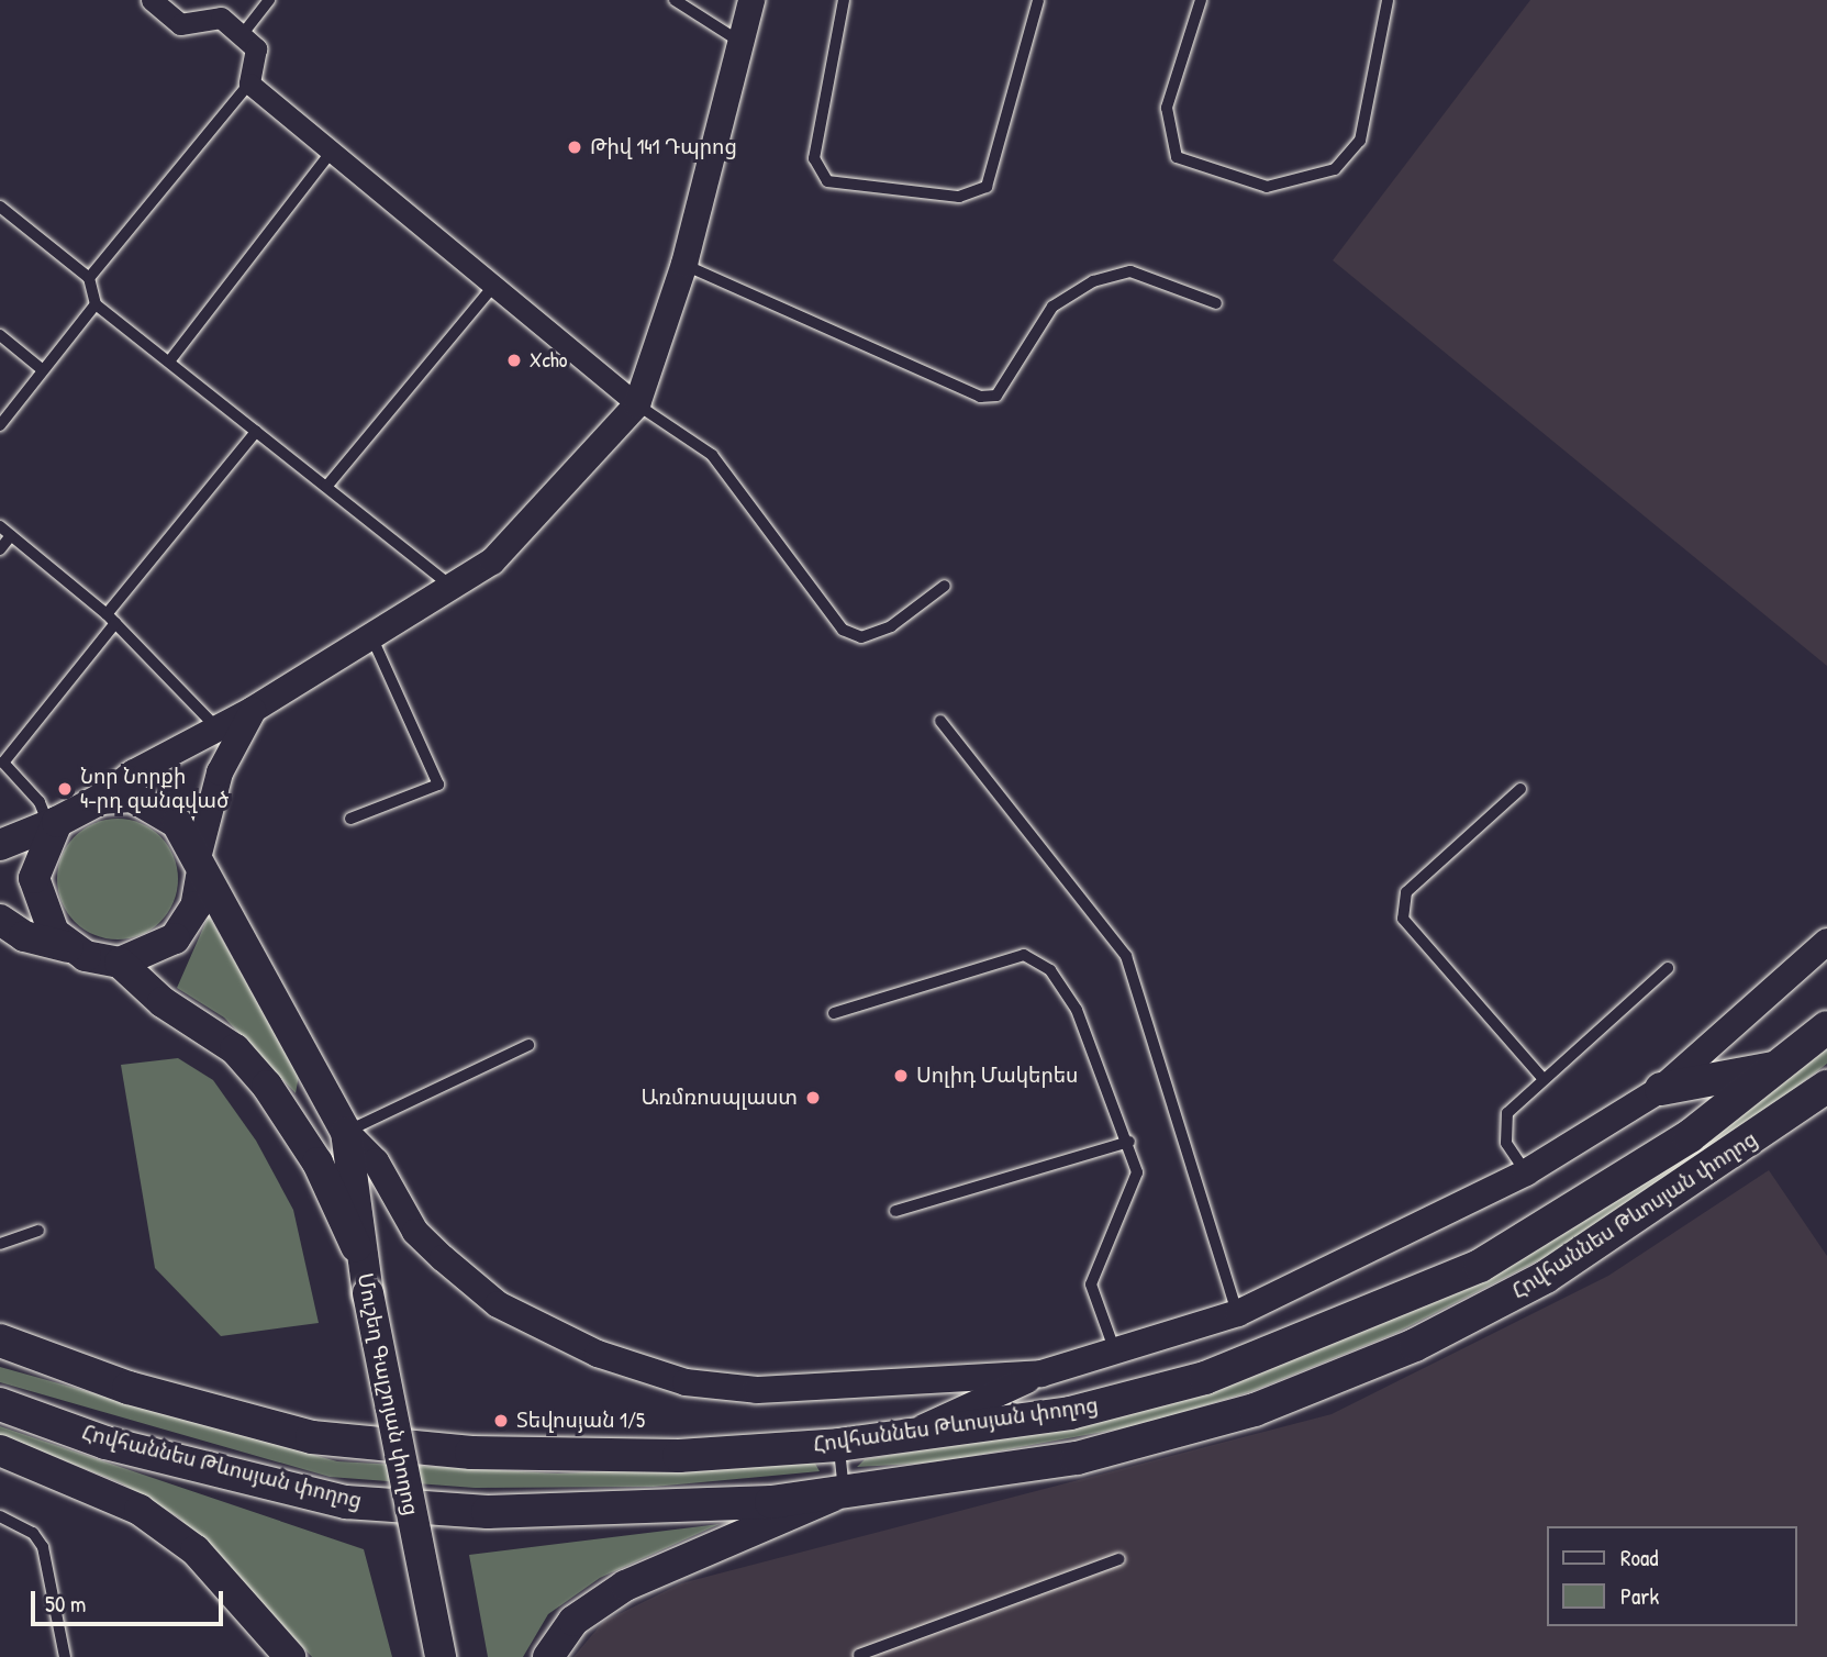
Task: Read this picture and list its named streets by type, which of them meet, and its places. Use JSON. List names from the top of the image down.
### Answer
{
  "streets": {
    "main road": ["Հովհաննես Թևոսյան փողոց", "Մուշեղ Գալշոյան փողոց"]
  },
  "places": [
    "Թիվ 141 Դպրոց",
    "Xcho",
    "Նոր Նորքի 4-րդ զանգված",
    "Սոլիդ Մակերես",
    "Առմռոսպլաստ",
    "Տեվոսյան 1/5"
  ],
  "legend": ["Road", "Park"],
  "scale_bar": "50 m"
}
